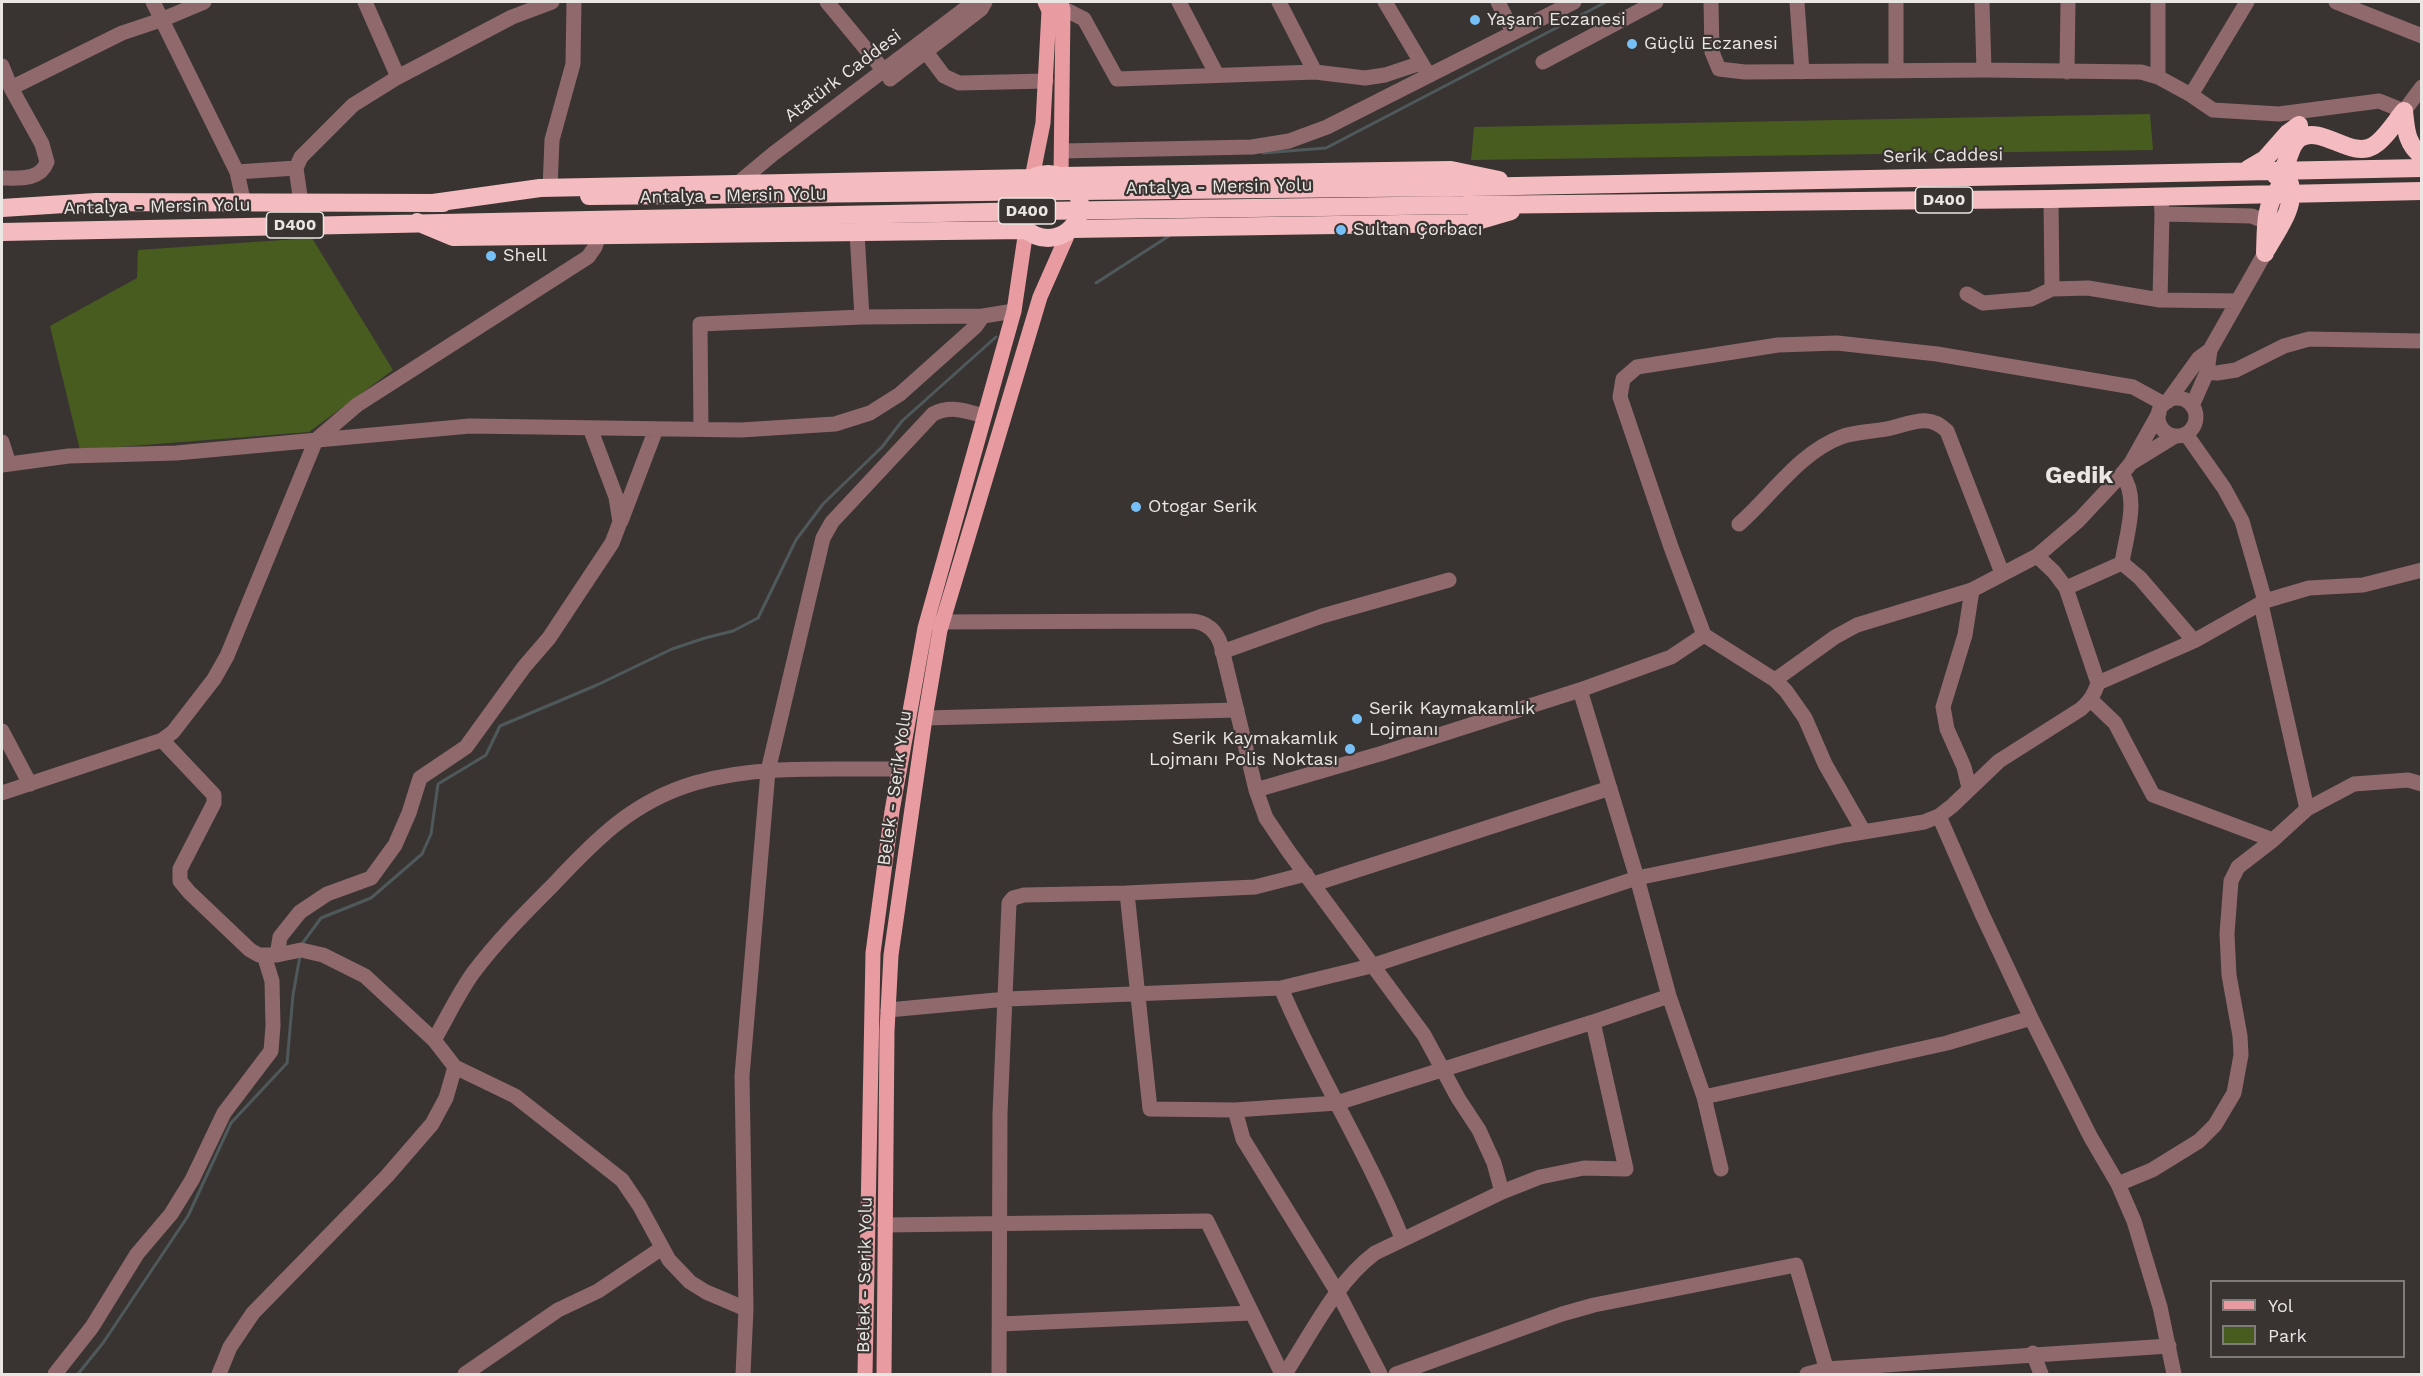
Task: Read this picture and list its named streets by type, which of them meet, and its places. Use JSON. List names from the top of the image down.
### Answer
{
  "streets": {
    "highway": ["Serik Caddesi", "Antalya - Mersin Yolu", "D400"],
    "main road": ["Belek - Serik Yolu"],
    "street": ["Atatürk Caddesi"]
  },
  "crossings": [
    ["Serik Caddesi", "Antalya - Mersin Yolu"]
  ],
  "districts": ["Gedik"],
  "places": [
    "Yaşam Eczanesi",
    "Güçlü Eczanesi",
    "Sultan Çorbacı",
    "Shell",
    "Otogar Serik",
    "Serik Kaymakamlık Lojmanı",
    "Serik Kaymakamlık Lojmanı Polis Noktası"
  ],
  "legend": ["Yol", "Park"]
}
